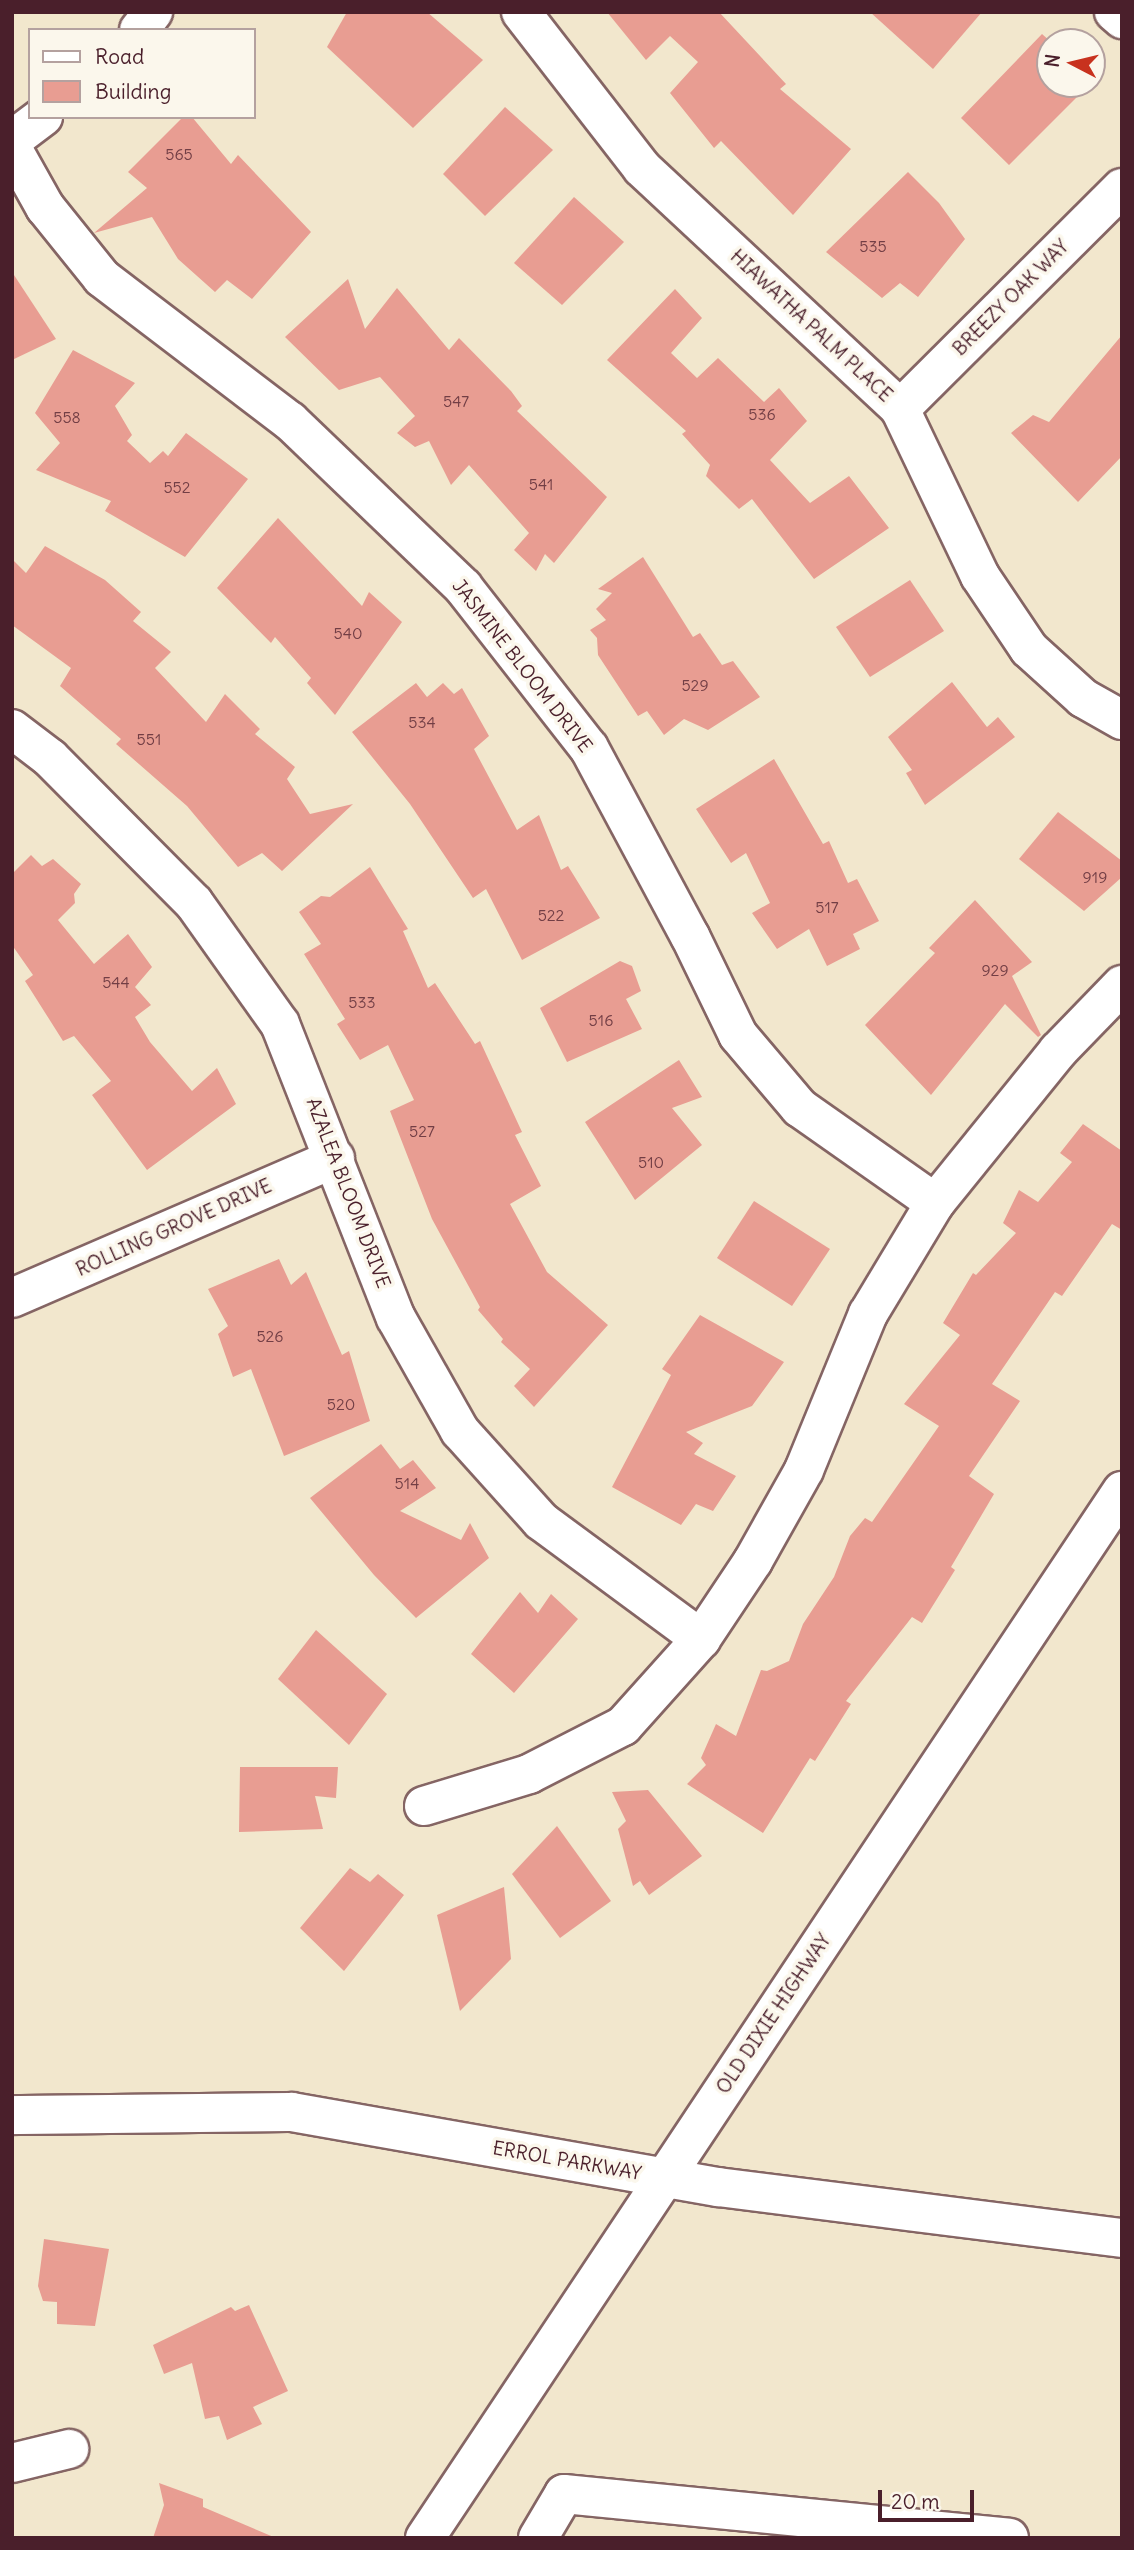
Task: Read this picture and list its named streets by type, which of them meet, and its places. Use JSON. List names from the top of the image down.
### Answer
{
  "streets": {
    "street": [
      "BREEZY OAK WAY",
      "HIAWATHA PALM PLACE",
      "JASMINE BLOOM DRIVE",
      "AZALEA BLOOM DRIVE",
      "ROLLING GROVE DRIVE",
      "OLD DIXIE HIGHWAY",
      "ERROL PARKWAY"
    ]
  },
  "crossings": [
    ["BREEZY OAK WAY", "HIAWATHA PALM PLACE"],
    ["AZALEA BLOOM DRIVE", "ROLLING GROVE DRIVE"],
    ["OLD DIXIE HIGHWAY", "ERROL PARKWAY"]
  ],
  "house_numbers": [
    "565",
    "535",
    "547",
    "536",
    "558",
    "541",
    "552",
    "540",
    "529",
    "534",
    "551",
    "919",
    "517",
    "522",
    "929",
    "544",
    "533",
    "516",
    "527",
    "510",
    "526",
    "520",
    "514"
  ],
  "legend": ["Road", "Building"],
  "scale_bar": "20 m",
  "north": "left"
}
